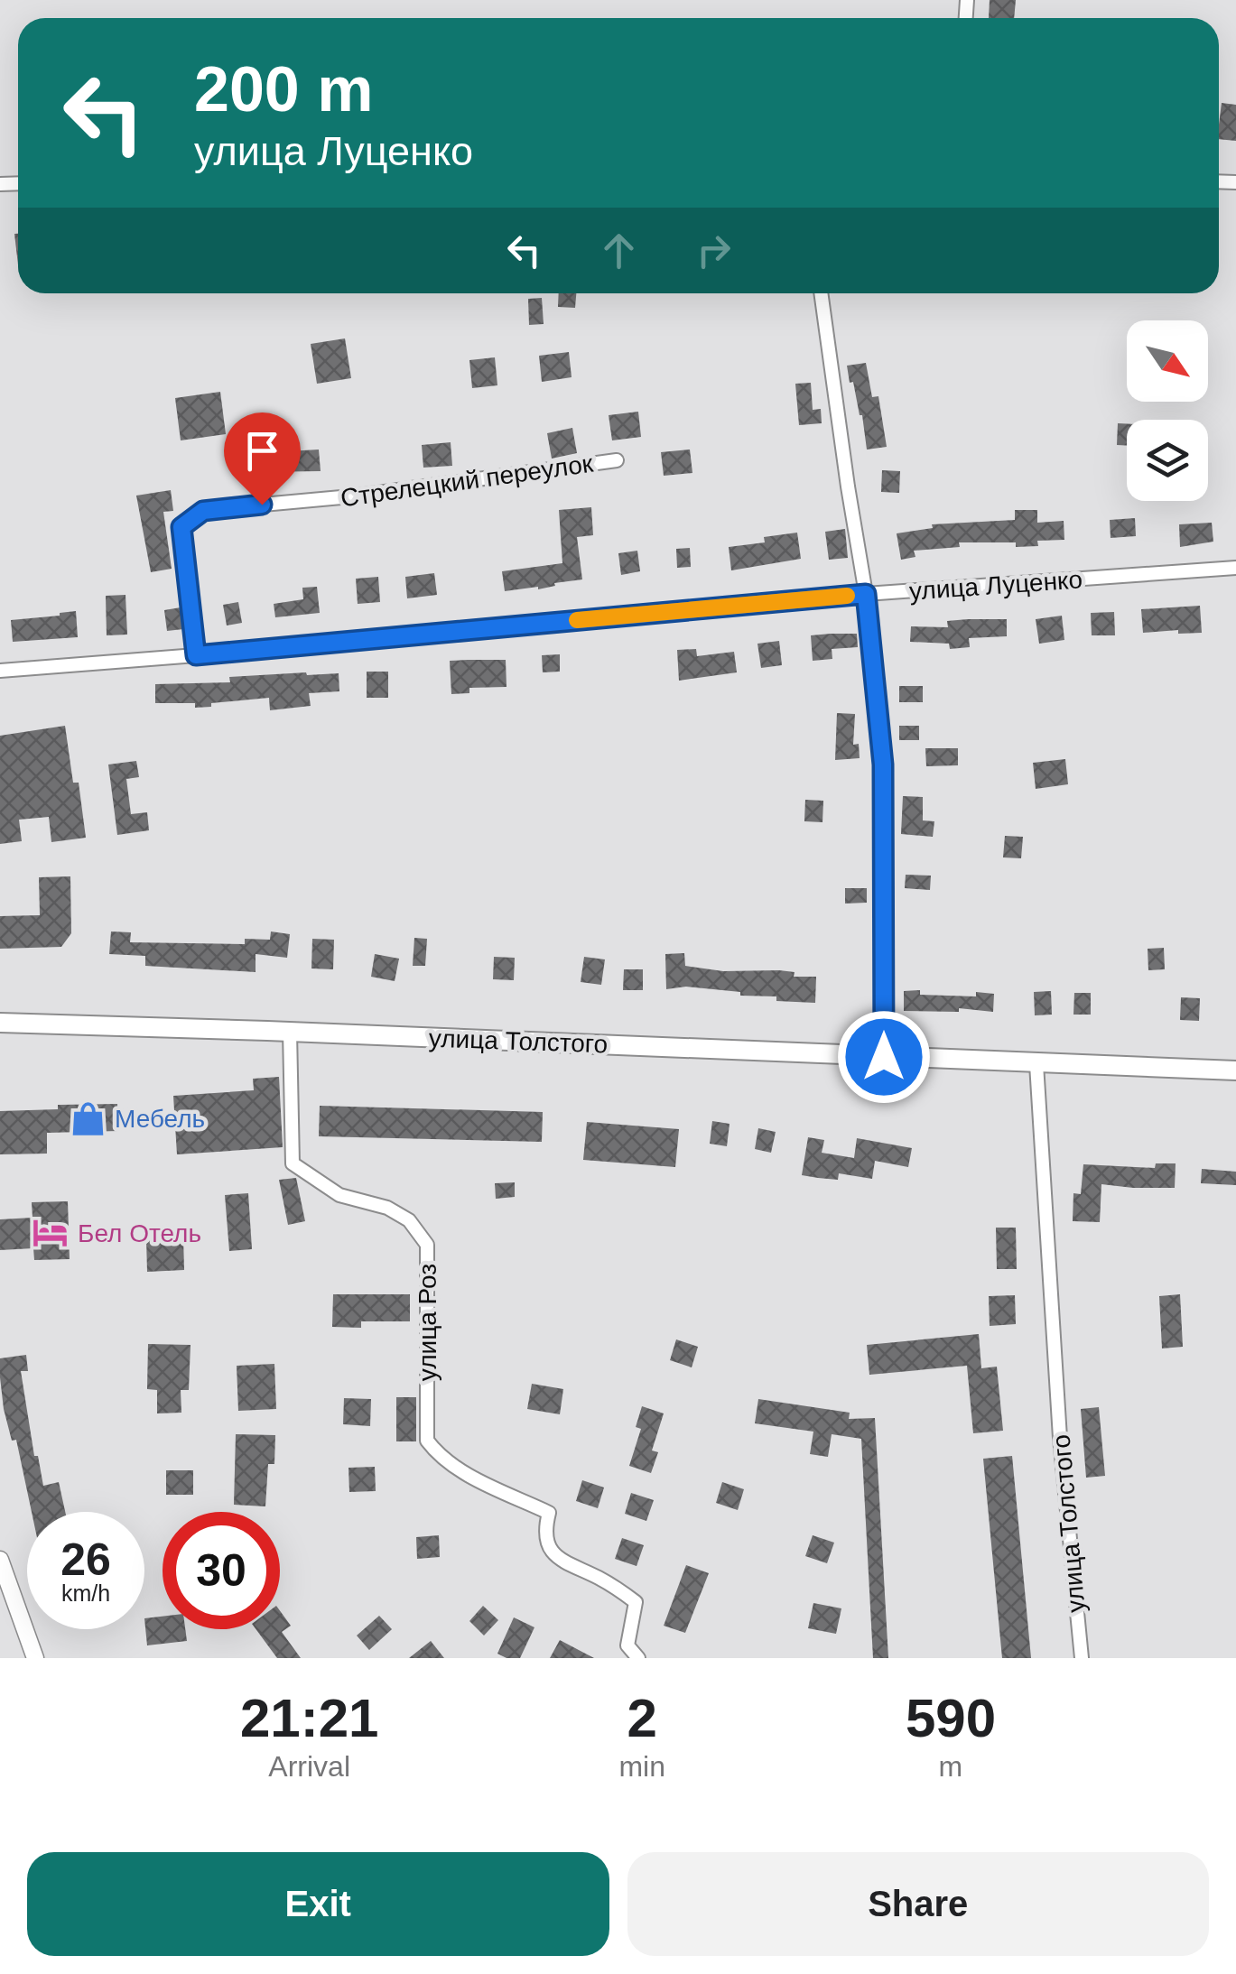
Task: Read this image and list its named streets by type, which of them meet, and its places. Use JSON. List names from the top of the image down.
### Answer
{
  "streets": {
    "main road": ["улица Толстого"],
    "street": ["Стрелецкий переулок", "улица Луценко", "улица Роз"]
  },
  "crossings": [
    ["Стрелецкий переулок", "улица Луценко"],
    ["улица Толстого", "улица Роз"]
  ],
  "places": {
    "shop": ["Мебель"],
    "hotel": ["Бел Отель"]
  },
  "north": "bottom right",
  "page": {
    "turn": ["200 m", "улица Луценко"],
    "speed": "26 km/h",
    "limit": "30",
    "eta": [
      "21:21",
      "Arrival",
      "2",
      "min",
      "590",
      "m"
    ],
    "buttons": ["Exit", "Share"]
  }
}
